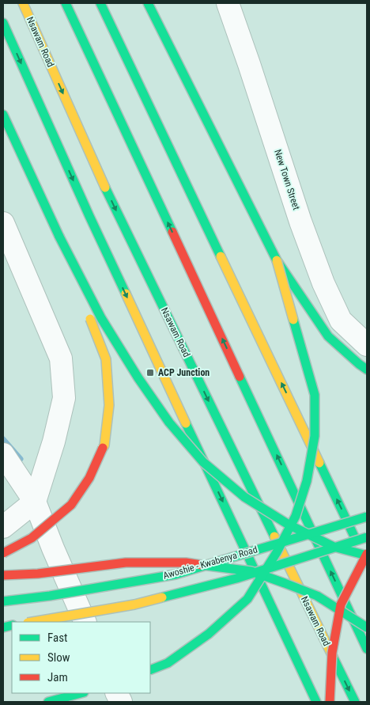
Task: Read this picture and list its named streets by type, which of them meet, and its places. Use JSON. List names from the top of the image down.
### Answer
{
  "streets": {
    "main road": ["Nsawam Road", "Awoshie - Kwabenya Road"],
    "street": ["New Town Street"]
  },
  "places": {
    "transit": ["ACP Junction"]
  },
  "legend": ["Fast", "Slow", "Jam"]
}
